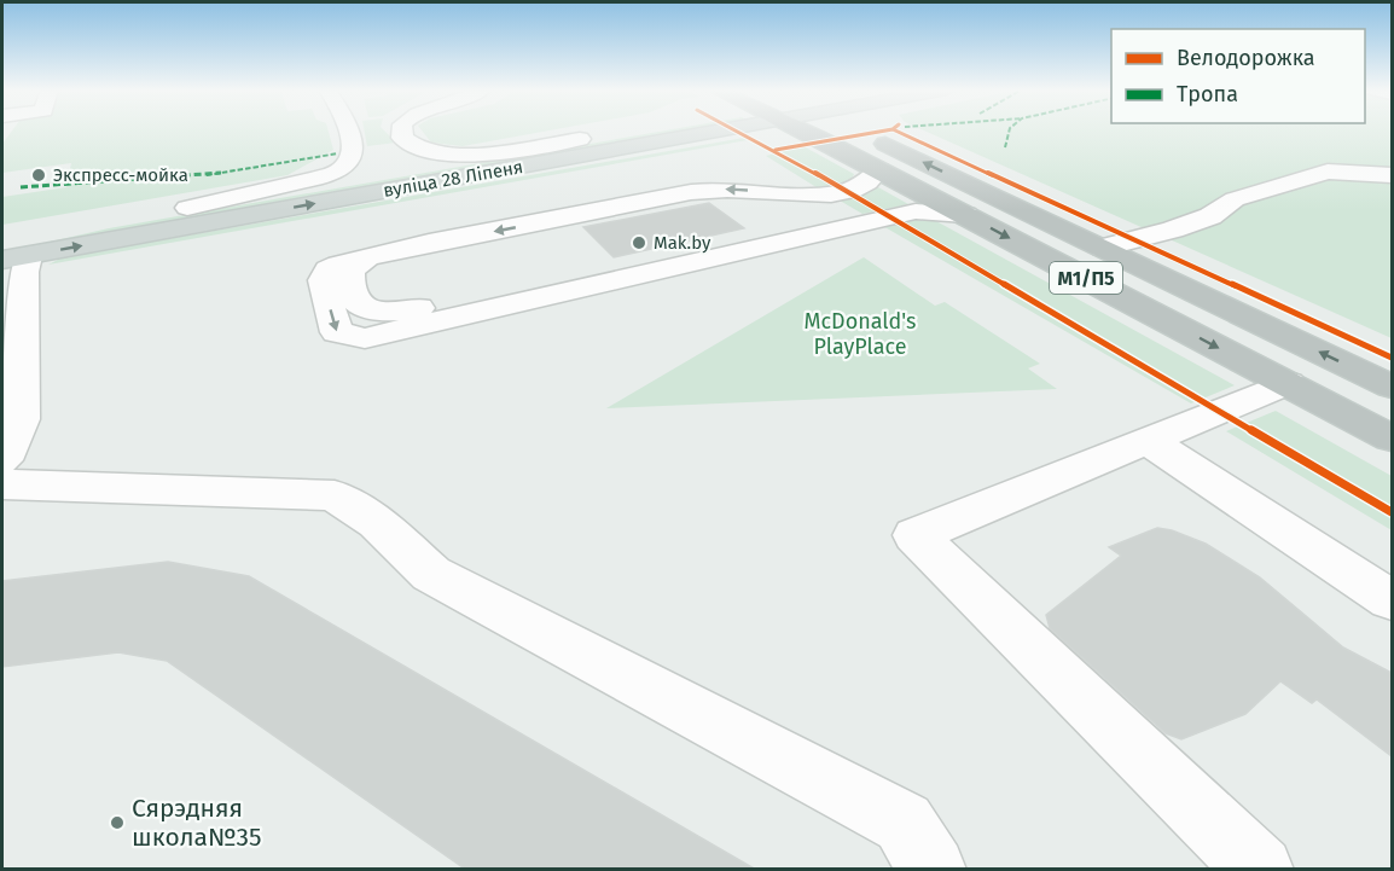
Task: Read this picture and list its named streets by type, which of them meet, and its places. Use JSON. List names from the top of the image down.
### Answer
{
  "streets": {
    "highway": ["М1/П5"],
    "main road": ["вуліца 28 Ліпеня"]
  },
  "parks": ["McDonald's PlayPlace"],
  "places": ["Экспресс-мойка", "Mak.by", "Сярэдняя школа№35"],
  "legend": ["Велодорожка", "Тропа"]
}
